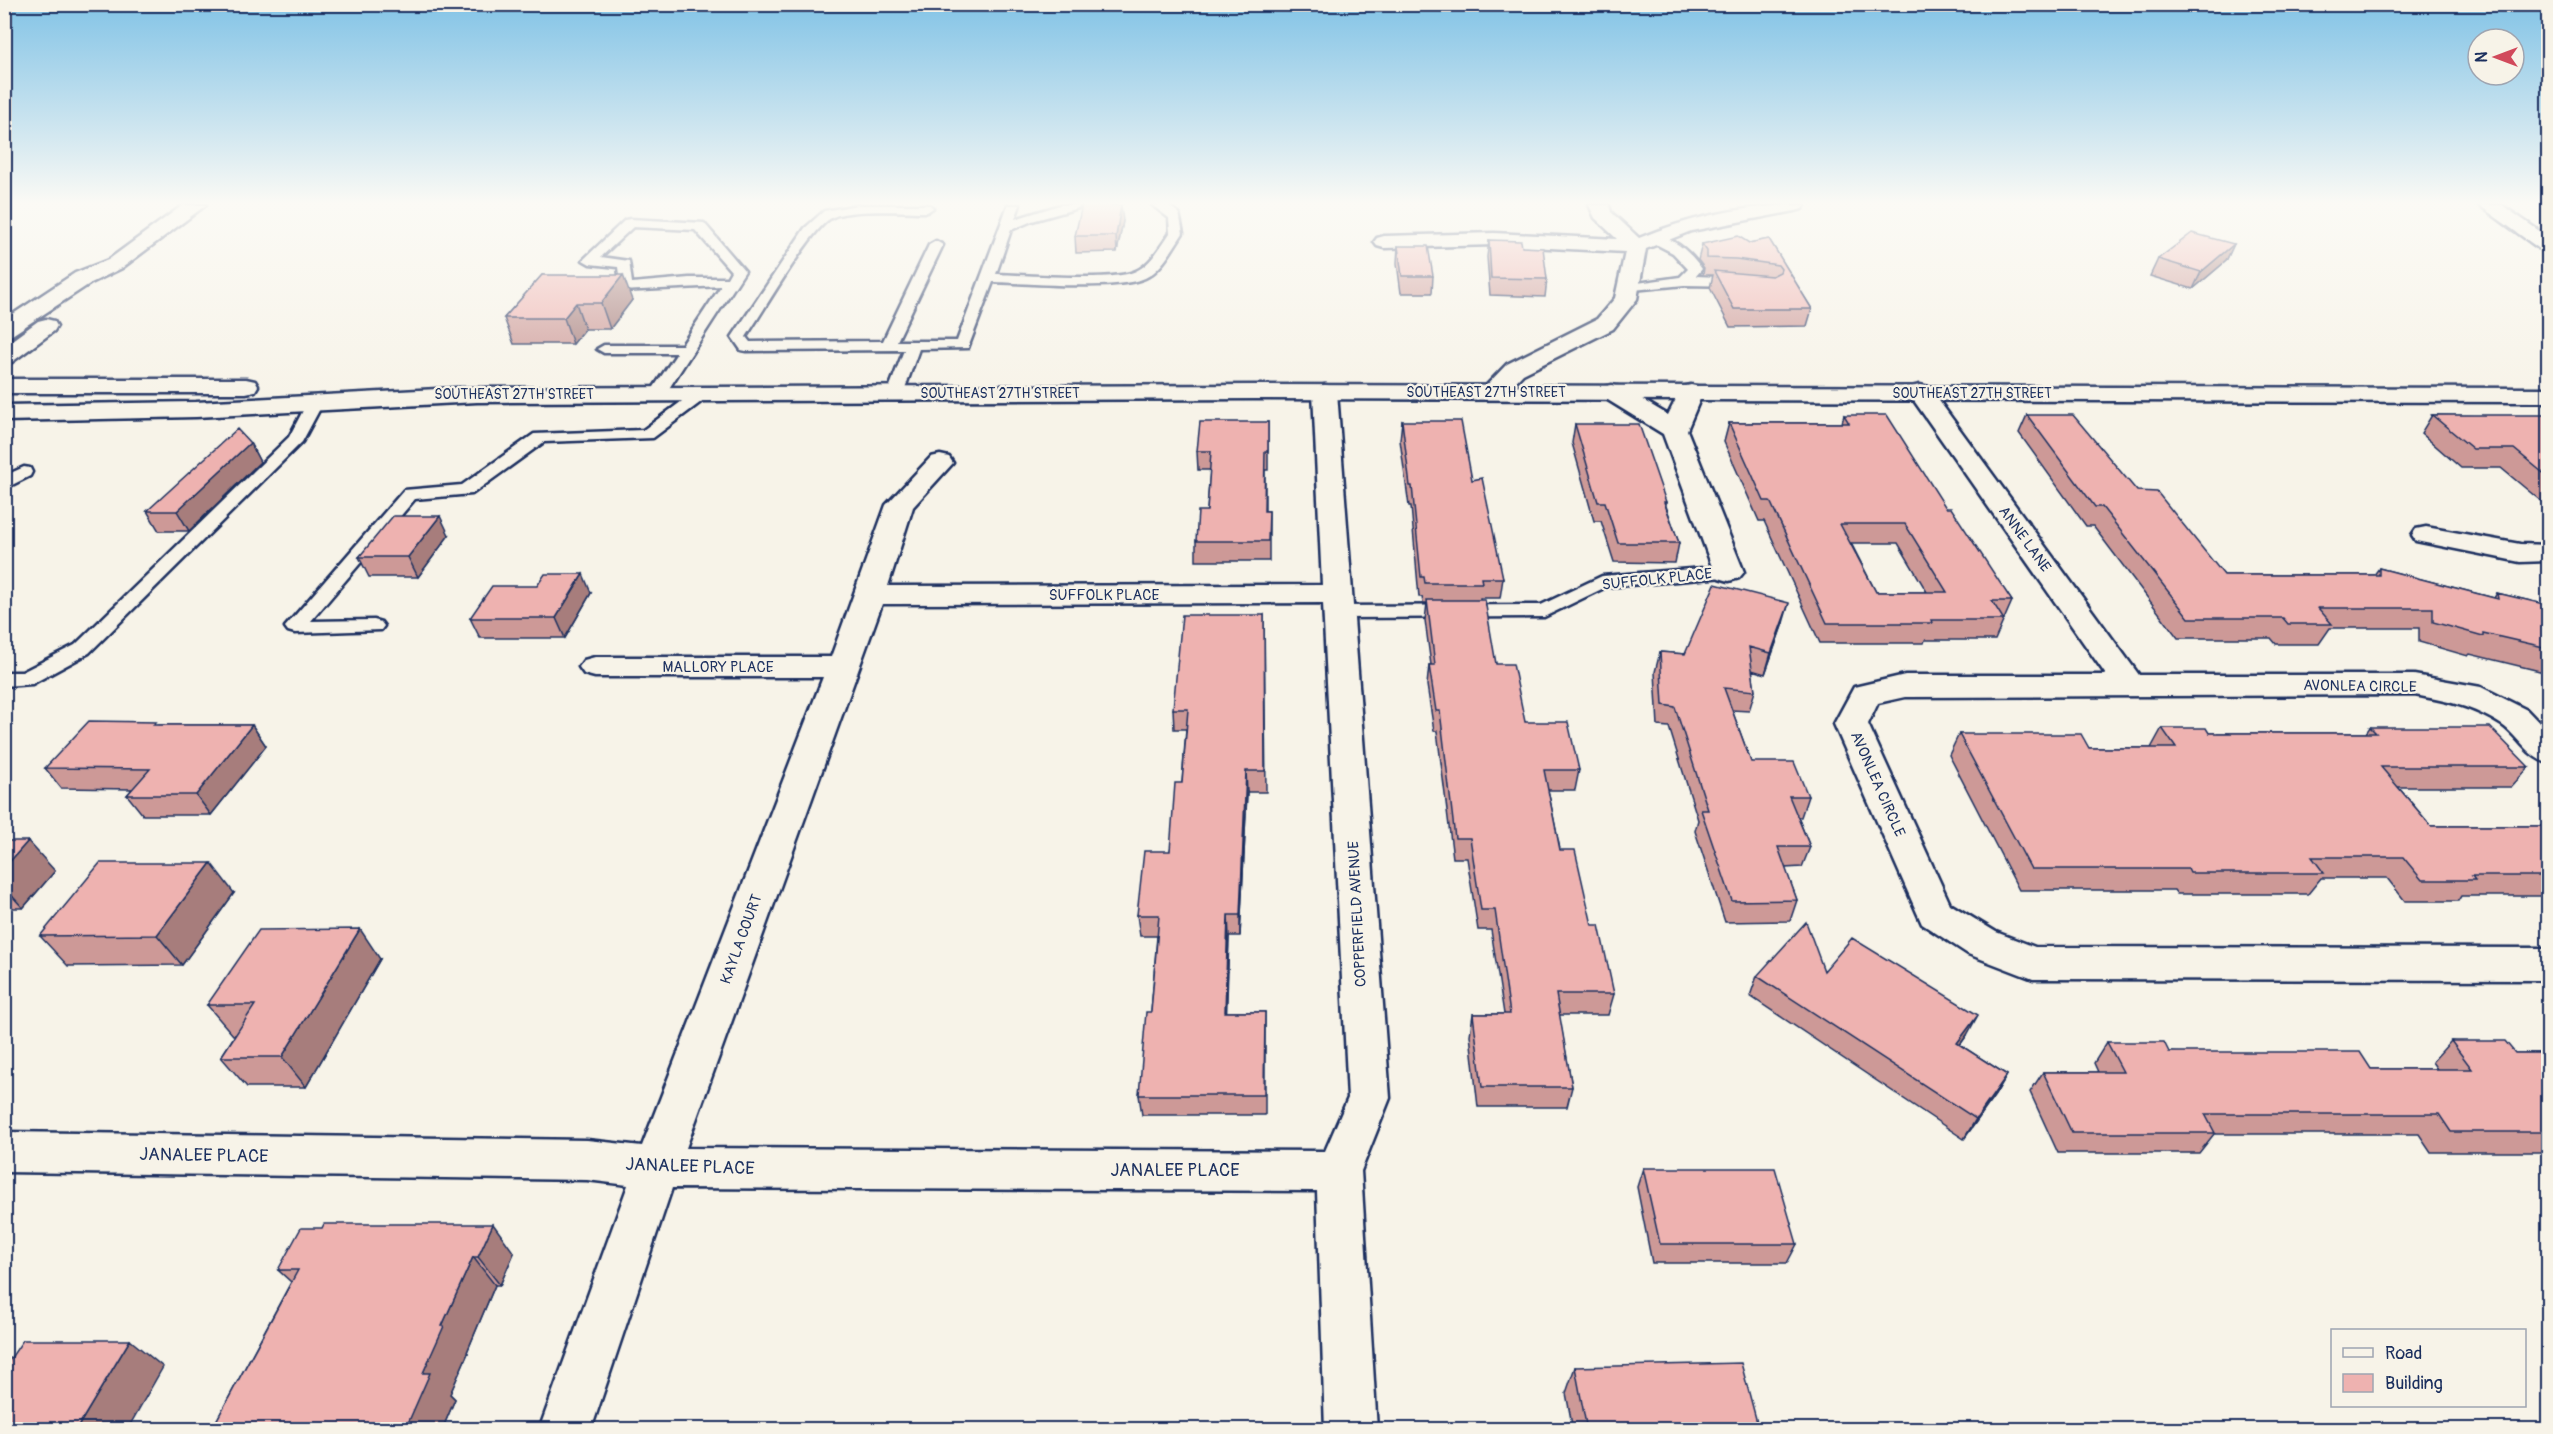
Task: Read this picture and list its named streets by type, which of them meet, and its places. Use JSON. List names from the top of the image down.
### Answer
{
  "streets": {
    "street": [
      "SOUTHEAST 27TH STREET",
      "ANNE LANE",
      "SUFFOLK PLACE",
      "MALLORY PLACE",
      "AVONLEA CIRCLE",
      "COPPERFIELD AVENUE",
      "KAYLA COURT",
      "JANALEE PLACE"
    ]
  },
  "crossings": [
    ["SOUTHEAST 27TH STREET", "ANNE LANE"],
    ["SOUTHEAST 27TH STREET", "COPPERFIELD AVENUE"],
    ["ANNE LANE", "AVONLEA CIRCLE"],
    ["SUFFOLK PLACE", "COPPERFIELD AVENUE"],
    ["SUFFOLK PLACE", "KAYLA COURT"],
    ["MALLORY PLACE", "KAYLA COURT"],
    ["COPPERFIELD AVENUE", "JANALEE PLACE"],
    ["KAYLA COURT", "JANALEE PLACE"]
  ],
  "legend": ["Road", "Building"],
  "north": "left"
}
